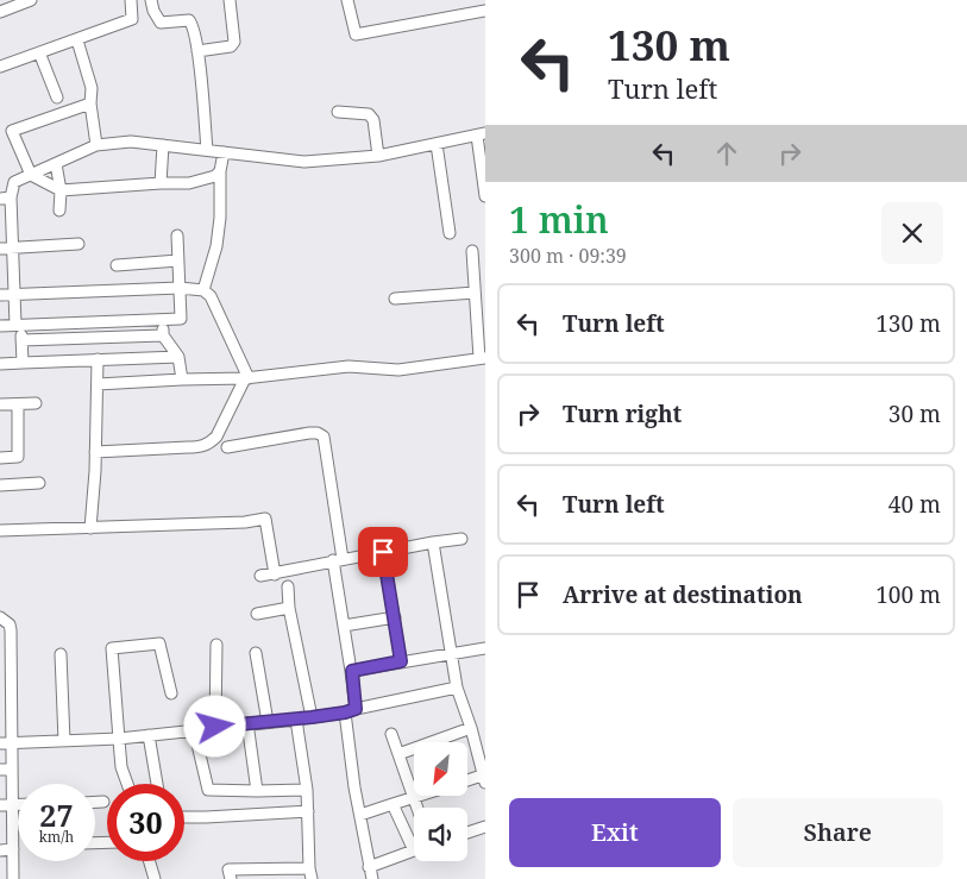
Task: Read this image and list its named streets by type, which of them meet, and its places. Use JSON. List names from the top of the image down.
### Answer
{
  "north": "bottom left",
  "page": {
    "turn": ["130 m", "Turn left"],
    "heading": ["1 min", "300 m · 09:39"],
    "list": [
      {
        "name": "Turn left",
        "value": "130 m"
      },
      {
        "name": "Turn right",
        "value": "30 m"
      },
      {
        "name": "Turn left",
        "value": "40 m"
      },
      {
        "name": "Arrive at destination",
        "value": "100 m"
      }
    ],
    "speed": "27 km/h",
    "limit": "30",
    "buttons": ["Exit", "Share"]
  }
}
